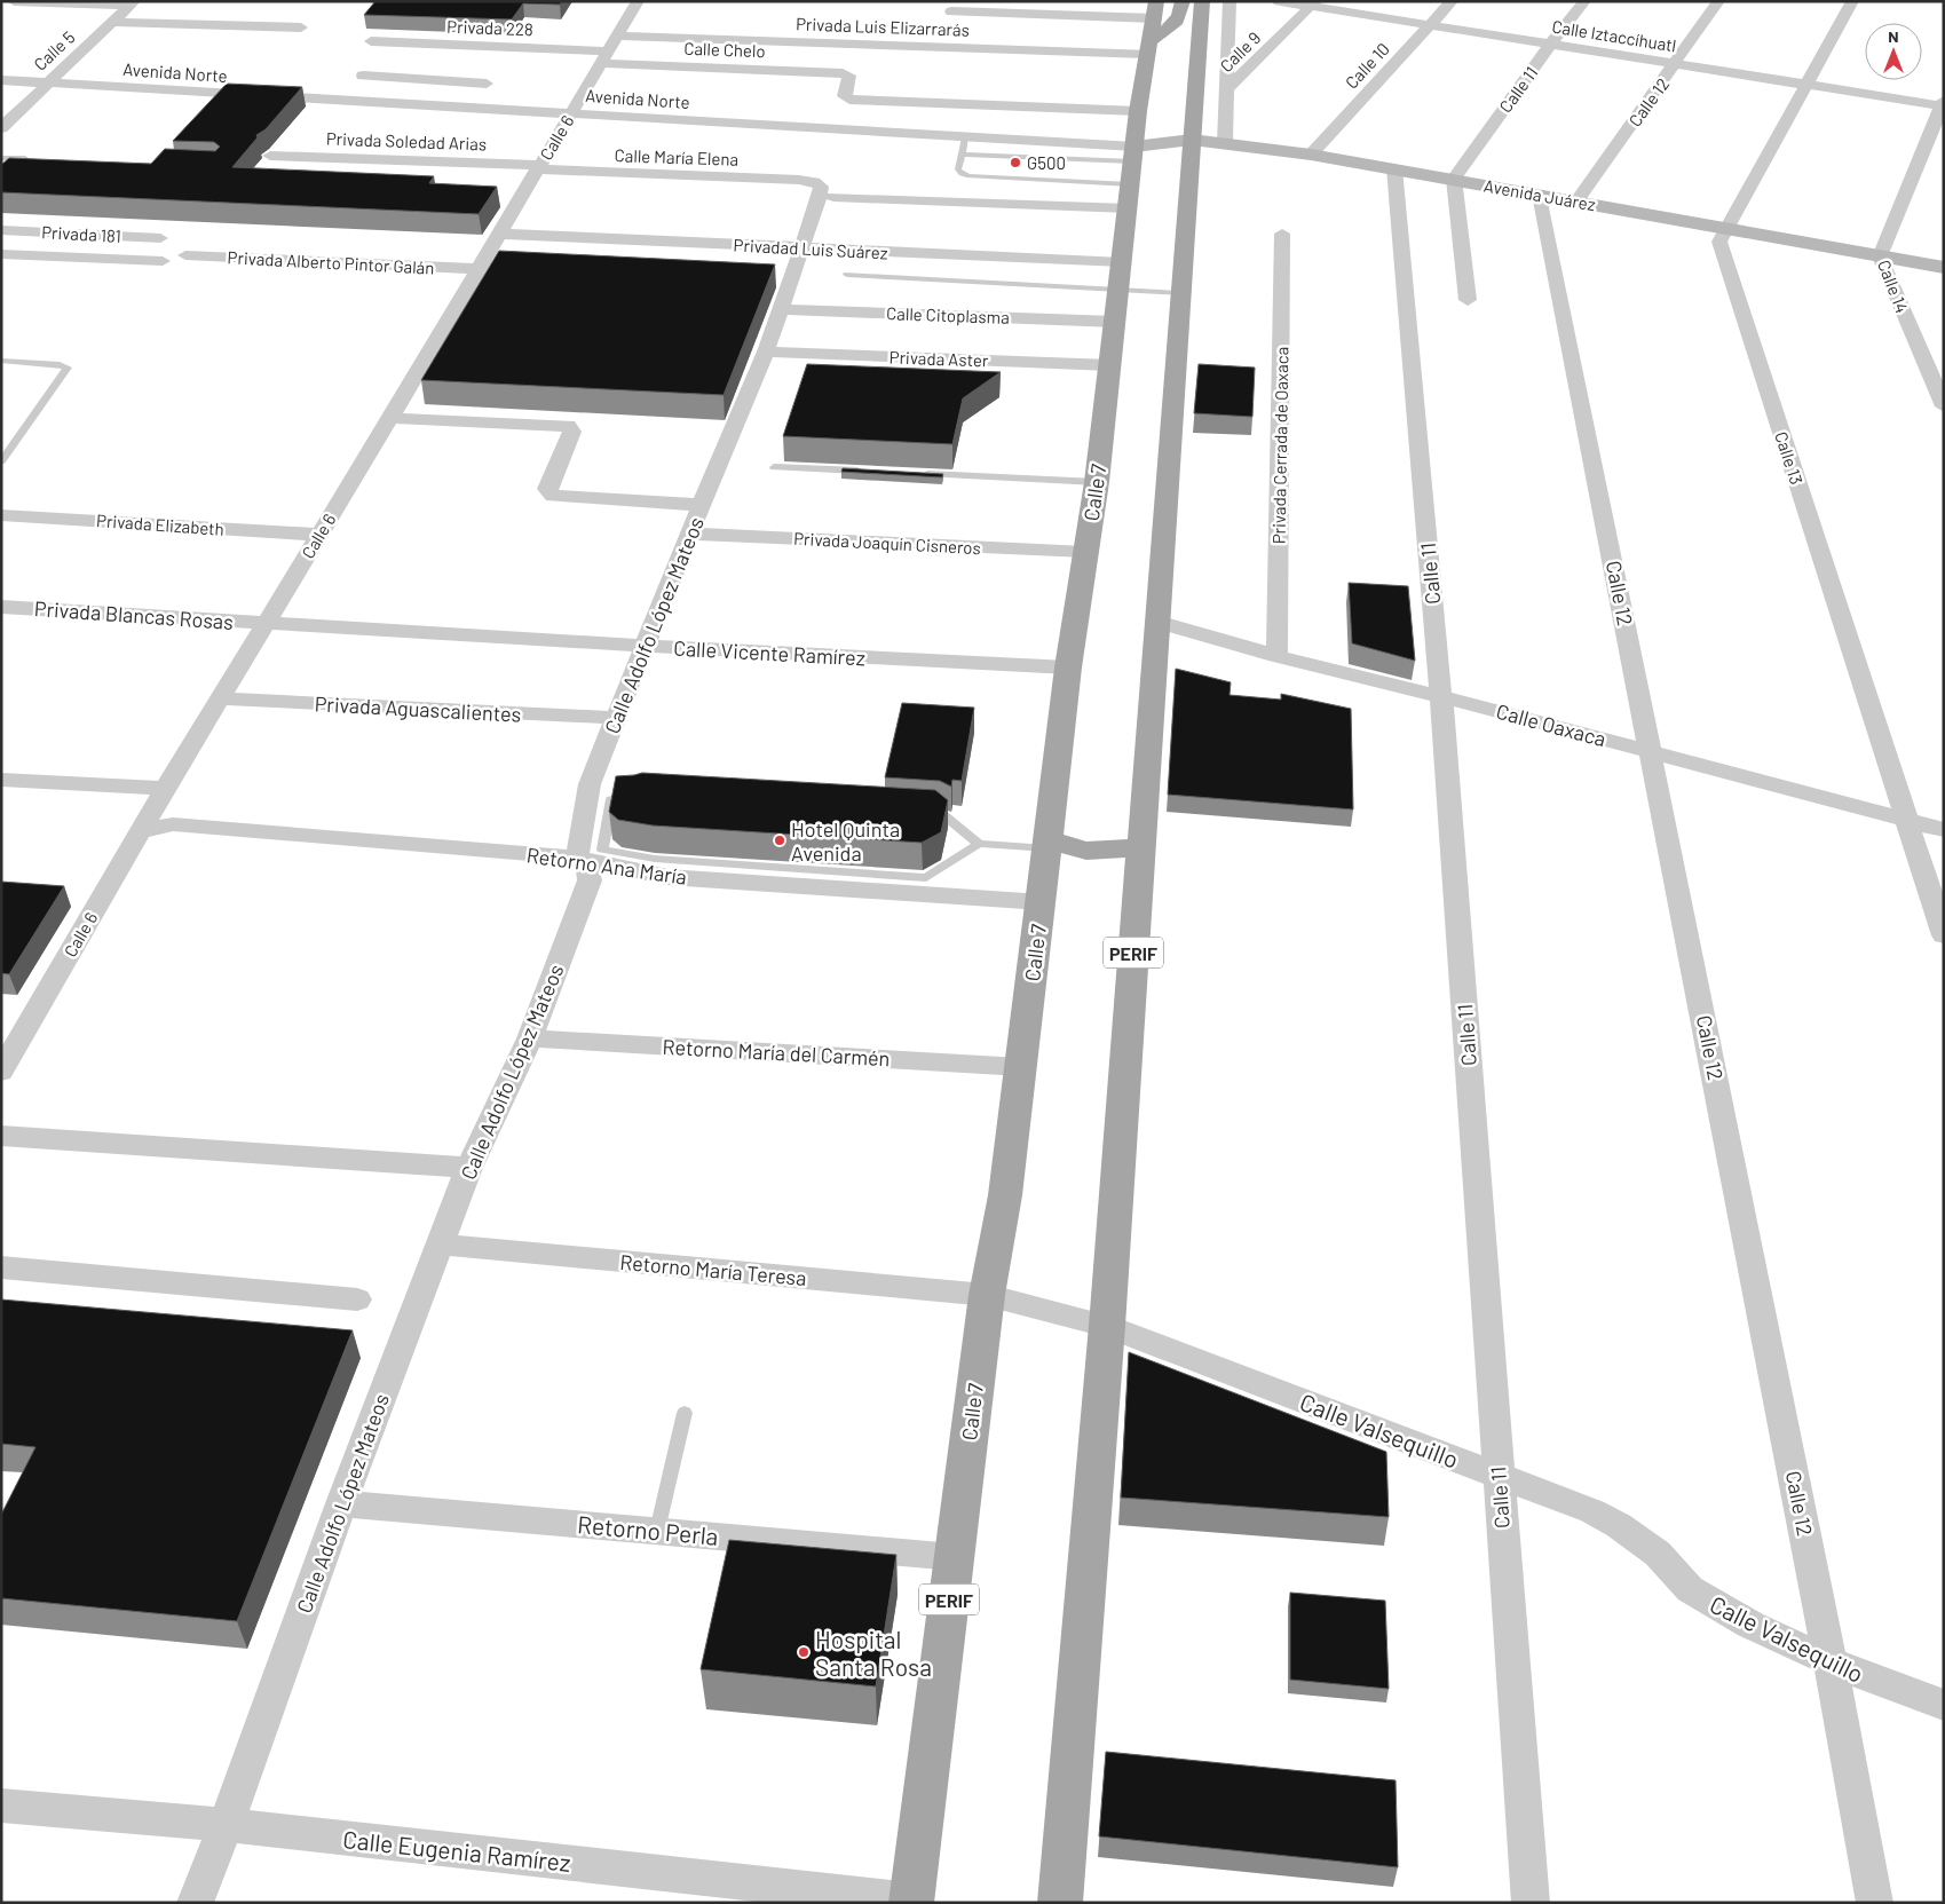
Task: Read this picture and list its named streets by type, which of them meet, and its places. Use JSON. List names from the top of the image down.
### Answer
{
  "streets": {
    "main road": ["Calle 7", "PERIF"],
    "street": [
      "Privada Luis Elizarrarás",
      "Privada 228",
      "Calle Iztaccíhuatl",
      "Calle Chelo",
      "Calle 5",
      "Calle 9",
      "Calle 10",
      "Avenida Norte",
      "Calle 11",
      "Calle 12",
      "Calle 6",
      "Privada Soledad Arias",
      "Calle María Elena",
      "Avenida Juárez",
      "Privada 181",
      "Privadad Luis Suárez",
      "Privada Alberto Pintor Galán",
      "Calle 14",
      "Calle Citoplasma",
      "Privada Aster",
      "Privada Cerrada de Oaxaca",
      "Calle 13",
      "Privada Elizabeth",
      "Privada Joaquín Cisneros",
      "Privada Blancas Rosas",
      "Calle Adolfo López Mateos",
      "Calle Vicente Ramírez",
      "Privada Aguascalientes",
      "Calle Oaxaca",
      "Retorno Ana María",
      "Retorno María del Carmén",
      "Retorno María Teresa",
      "Calle Valsequillo",
      "Retorno Perla",
      "Calle Eugenia Ramírez"
    ]
  },
  "crossings": [
    ["Privada Luis Elizarrarás", "Privada 228"],
    ["Privada Luis Elizarrarás", "Calle Chelo"],
    ["Privada Luis Elizarrarás", "Calle 6"],
    ["Privada Luis Elizarrarás", "Calle 7"],
    ["Privada 228", "Calle Chelo"],
    ["Privada 228", "Calle 6"],
    ["Calle Iztaccíhuatl", "Calle 9"],
    ["Calle Iztaccíhuatl", "Calle 10"],
    ["Calle Iztaccíhuatl", "Calle 11"],
    ["Calle Iztaccíhuatl", "Calle 12"],
    ["Calle Iztaccíhuatl", "Calle 14"],
    ["Calle Iztaccíhuatl", "Calle 13"],
    ["Calle Chelo", "Calle 6"],
    ["Calle Chelo", "Calle 7"],
    ["Calle 5", "Avenida Norte"],
    ["Calle 9", "Avenida Juárez"],
    ["Calle 10", "Avenida Juárez"],
    ["Avenida Norte", "Calle 6"],
    ["Avenida Norte", "Calle María Elena"],
    ["Avenida Norte", "Avenida Juárez"],
    ["Avenida Norte", "Calle 7"],
    ["Calle 11", "Avenida Juárez"],
    ["Calle 11", "Calle Oaxaca"],
    ["Calle 11", "Calle Valsequillo"],
    ["Calle 12", "Avenida Juárez"],
    ["Calle 12", "Calle Oaxaca"],
    ["Calle 12", "Calle Valsequillo"],
    ["Calle 6", "Privada Soledad Arias"],
    ["Calle 6", "Calle María Elena"],
    ["Calle 6", "Privadad Luis Suárez"],
    ["Calle 6", "Privada Alberto Pintor Galán"],
    ["Calle 6", "Privada Elizabeth"],
    ["Calle 6", "Privada Blancas Rosas"],
    ["Calle 6", "Calle Vicente Ramírez"],
    ["Calle 6", "Privada Aguascalientes"],
    ["Calle 6", "Retorno Ana María"],
    ["Privada Soledad Arias", "Calle María Elena"],
    ["Calle María Elena", "Avenida Juárez"],
    ["Calle María Elena", "Calle 7"],
    ["Calle María Elena", "Calle Adolfo López Mateos"],
    ["Avenida Juárez", "Calle 14"],
    ["Avenida Juárez", "Calle 13"],
    ["Avenida Juárez", "Calle 7"],
    ["Avenida Juárez", "PERIF"],
    ["Privadad Luis Suárez", "Calle 7"],
    ["Privadad Luis Suárez", "Calle Adolfo López Mateos"],
    ["Calle Citoplasma", "Calle 7"],
    ["Calle Citoplasma", "Calle Adolfo López Mateos"],
    ["Privada Aster", "Calle 7"],
    ["Privada Aster", "Calle Adolfo López Mateos"],
    ["Privada Cerrada de Oaxaca", "Calle Oaxaca"],
    ["Calle 13", "Calle Oaxaca"],
    ["Calle 7", "Privada Joaquín Cisneros"],
    ["Calle 7", "Calle Vicente Ramírez"],
    ["Calle 7", "Retorno Ana María"],
    ["Calle 7", "Retorno María del Carmén"],
    ["Calle 7", "Retorno María Teresa"],
    ["Calle 7", "Retorno Perla"],
    ["Calle 7", "Calle Eugenia Ramírez"],
    ["Privada Joaquín Cisneros", "Calle Adolfo López Mateos"],
    ["Privada Blancas Rosas", "Calle Vicente Ramírez"],
    ["Calle Adolfo López Mateos", "Calle Vicente Ramírez"],
    ["Calle Adolfo López Mateos", "Privada Aguascalientes"],
    ["Calle Adolfo López Mateos", "Retorno Ana María"],
    ["Calle Adolfo López Mateos", "Retorno María del Carmén"],
    ["Calle Adolfo López Mateos", "Retorno María Teresa"],
    ["Calle Adolfo López Mateos", "Retorno Perla"],
    ["Calle Adolfo López Mateos", "Calle Eugenia Ramírez"],
    ["Calle Oaxaca", "PERIF"],
    ["PERIF", "Retorno María Teresa"],
    ["PERIF", "Calle Valsequillo"],
    ["Retorno María Teresa", "Calle Valsequillo"]
  ],
  "places": ["G500", "Hotel Quinta Avenida", "Hospital Santa Rosa"],
  "north": "top"
}
